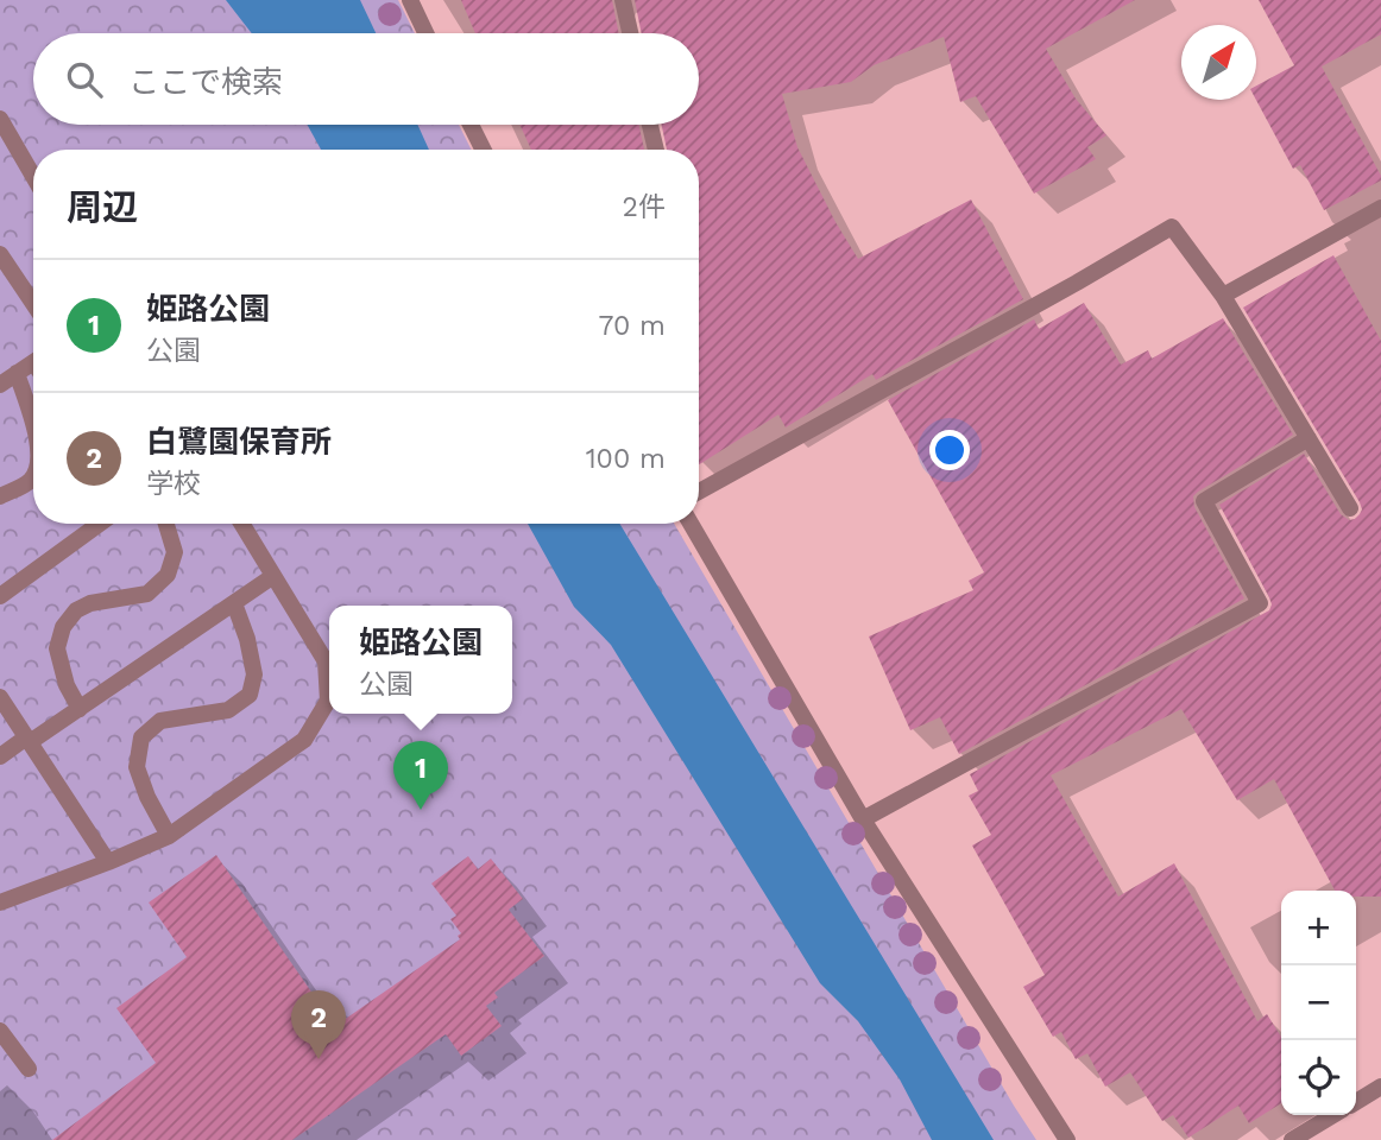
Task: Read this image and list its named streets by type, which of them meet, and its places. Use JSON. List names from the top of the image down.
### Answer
{
  "north": "top right",
  "page": {
    "search": "ここで検索",
    "heading": ["周辺", "2件"],
    "list": [
      {
        "mark": "1",
        "name": "姫路公園",
        "note": "公園",
        "value": "70 m"
      },
      {
        "mark": "2",
        "name": "白鷺園保育所",
        "note": "学校",
        "value": "100 m"
      }
    ],
    "popup": ["姫路公園", "公園"],
    "pins": ["1", "2"],
    "map_buttons": ["+", "−"]
  }
}
